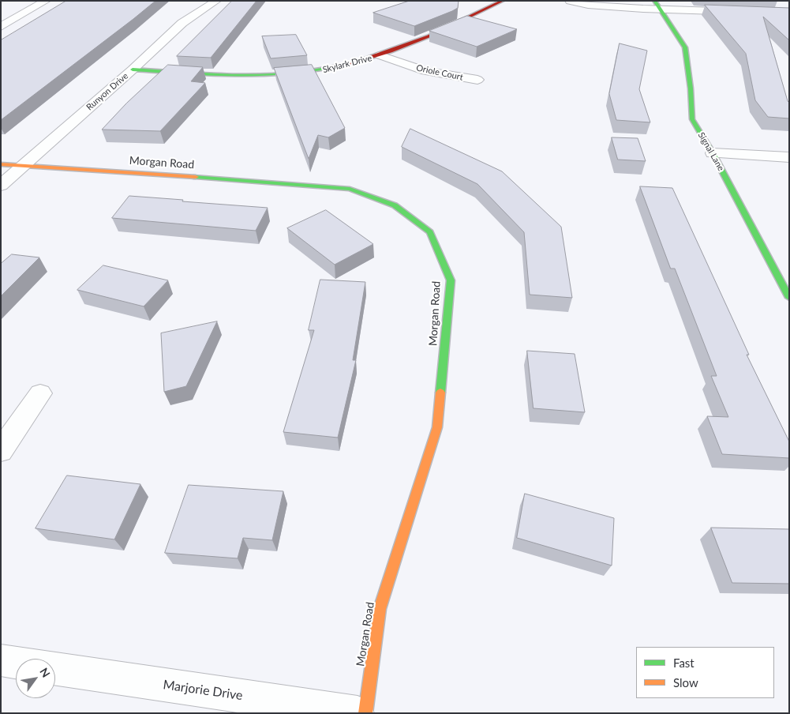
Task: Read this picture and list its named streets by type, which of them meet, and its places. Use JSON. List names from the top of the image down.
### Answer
{
  "streets": {
    "street": [
      "Skylark Drive",
      "Oriole Court",
      "Runyon Drive",
      "Signal Lane",
      "Morgan Road",
      "Marjorie Drive"
    ]
  },
  "crossings": [
    ["Skylark Drive", "Oriole Court"],
    ["Skylark Drive", "Runyon Drive"],
    ["Runyon Drive", "Morgan Road"]
  ],
  "legend": ["Fast", "Slow"],
  "north": "top right"
}
